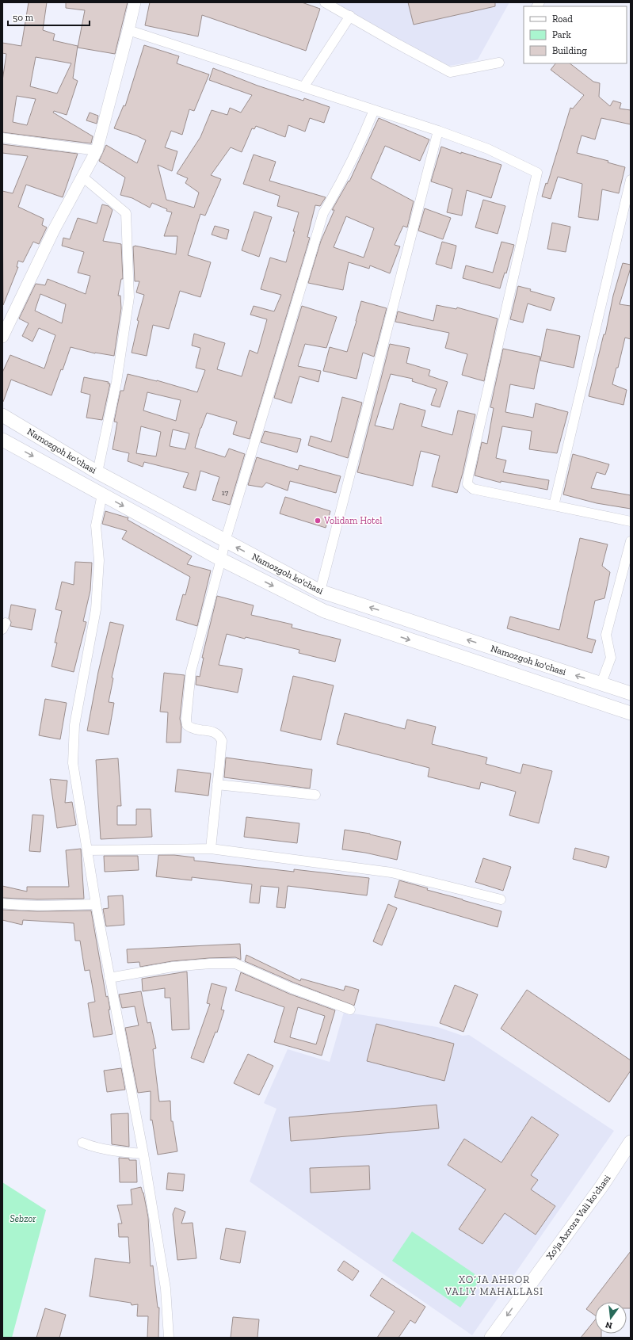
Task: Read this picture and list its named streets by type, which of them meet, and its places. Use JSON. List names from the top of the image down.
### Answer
{
  "streets": {
    "main road": ["Namozgoh ko'chasi", "Xo'ja Axrora Vali ko'chasi"]
  },
  "one_way": ["Xo'ja Axrora Vali ko'chasi"],
  "districts": ["XO‘JA AHROR VALIY MAHALLASI"],
  "parks": ["Sebzor"],
  "places": ["Volidam Hotel"],
  "house_numbers": ["17"],
  "legend": ["Road", "Park", "Building"],
  "scale_bar": "50 m",
  "north": "bottom"
}
